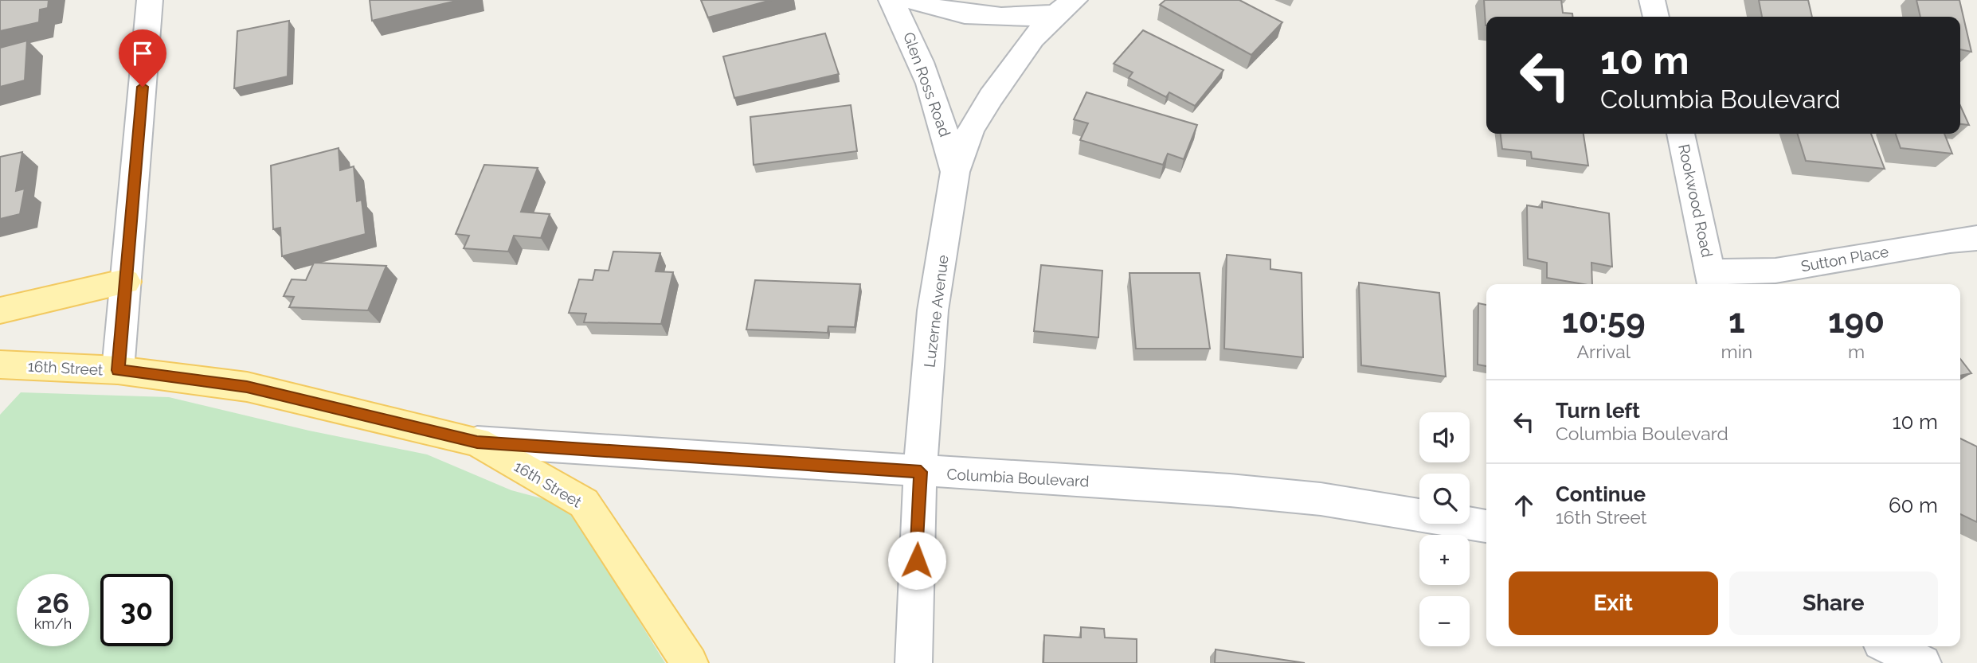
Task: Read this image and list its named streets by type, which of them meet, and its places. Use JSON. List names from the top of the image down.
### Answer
{
  "streets": {
    "main road": ["16th Street"],
    "street": [
      "Glen Ross Road",
      "Rookwood Road",
      "Sutton Place",
      "Luzerne Avenue",
      "Columbia Boulevard"
    ]
  },
  "crossings": [
    ["Glen Ross Road", "Luzerne Avenue"],
    ["Rookwood Road", "Sutton Place"],
    ["Luzerne Avenue", "Columbia Boulevard"],
    ["16th Street", "Columbia Boulevard"]
  ],
  "page": {
    "turn": ["10 m", "Columbia Boulevard"],
    "eta": [
      "10:59",
      "Arrival",
      "1",
      "min",
      "190",
      "m"
    ],
    "list": [
      {
        "name": "Turn left",
        "note": "Columbia Boulevard",
        "value": "10 m"
      },
      {
        "name": "Continue",
        "note": "16th Street",
        "value": "60 m"
      }
    ],
    "map_buttons": ["+", "−"],
    "buttons": ["Exit", "Share"],
    "speed": "26 km/h",
    "limit": "30"
  }
}
